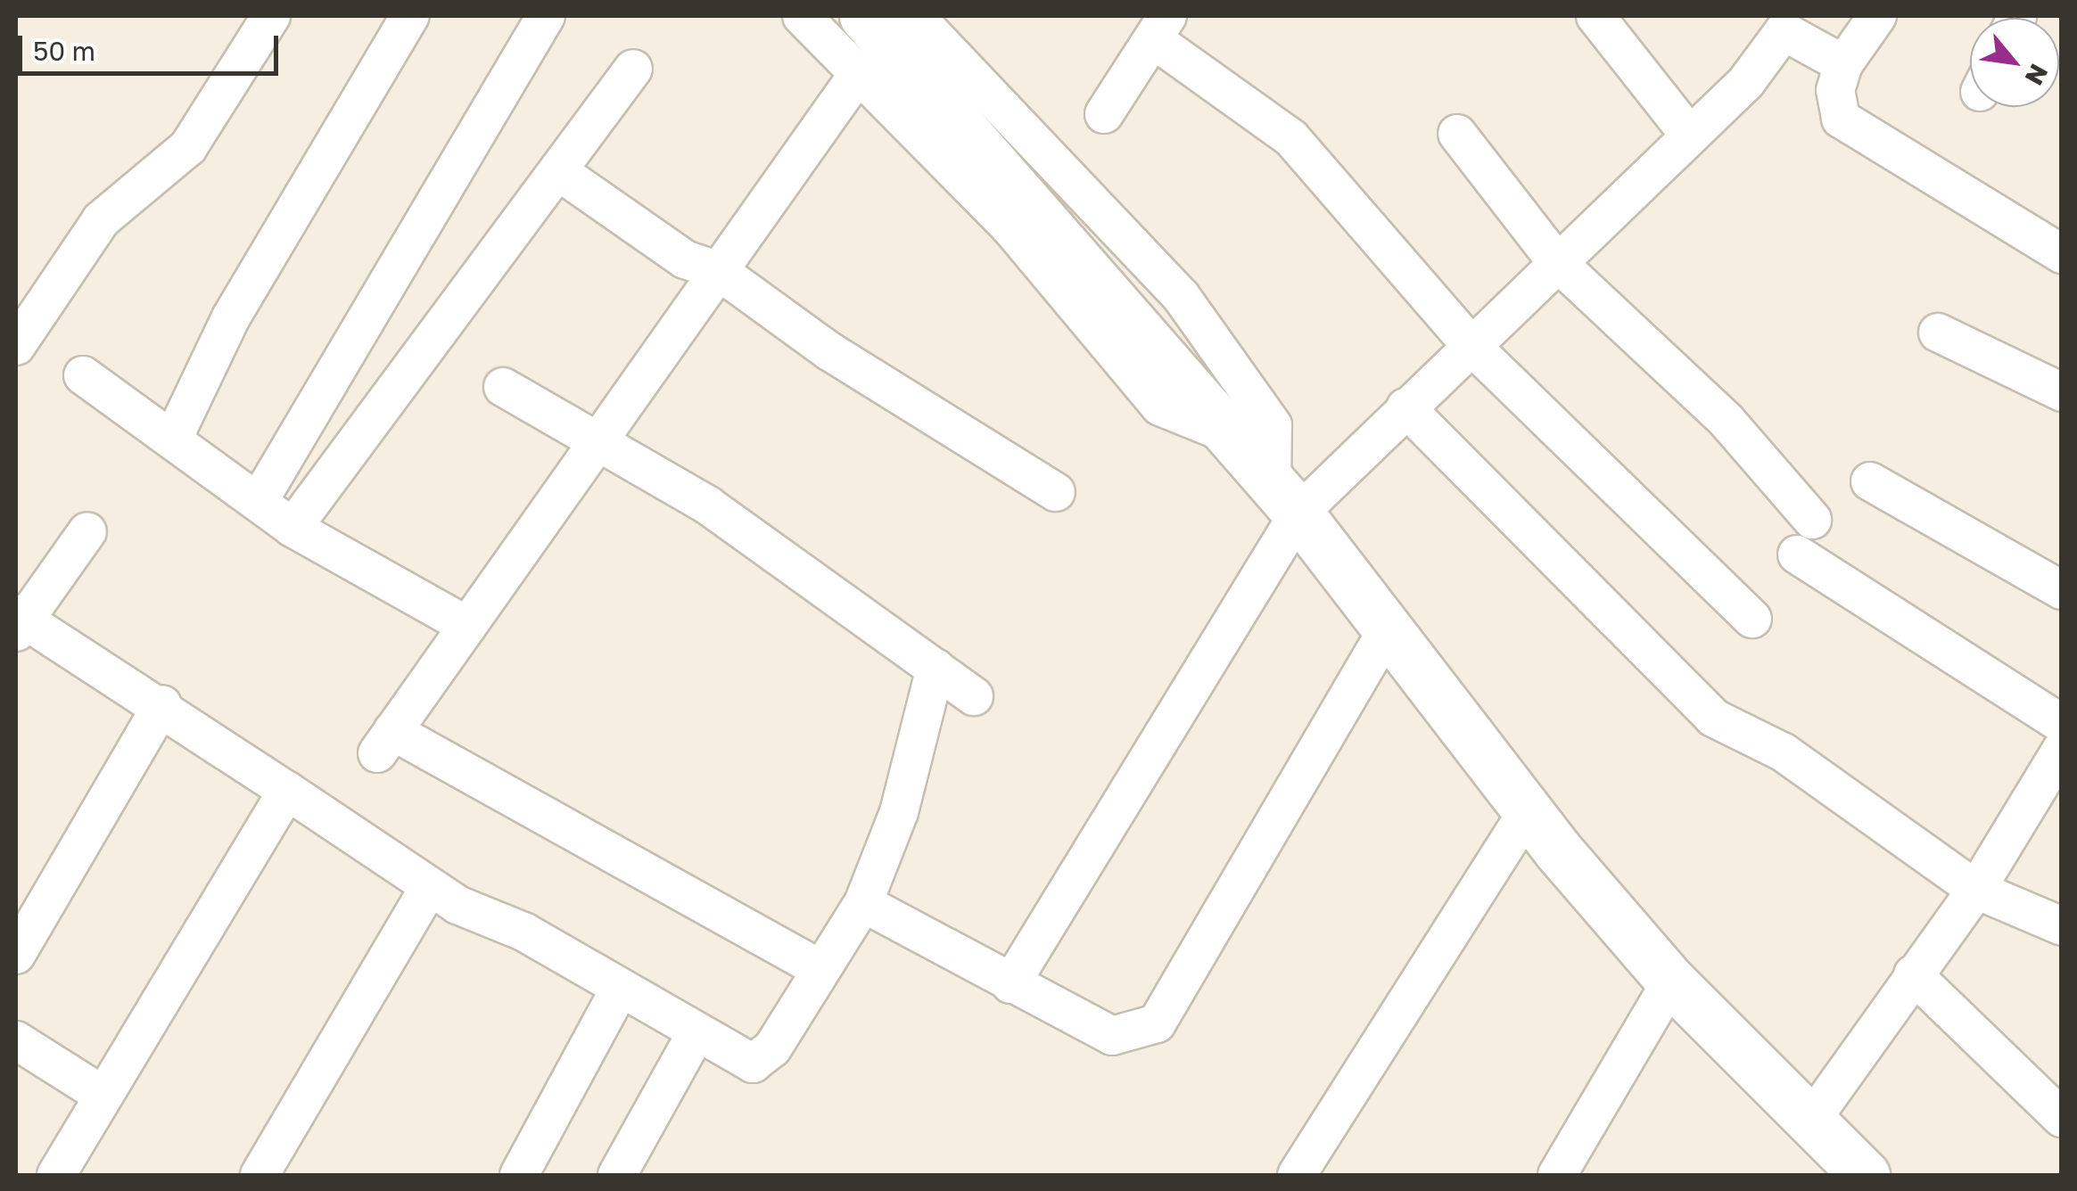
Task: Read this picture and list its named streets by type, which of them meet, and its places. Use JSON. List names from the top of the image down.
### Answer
{
  "scale_bar": "50 m",
  "north": "bottom right"
}
